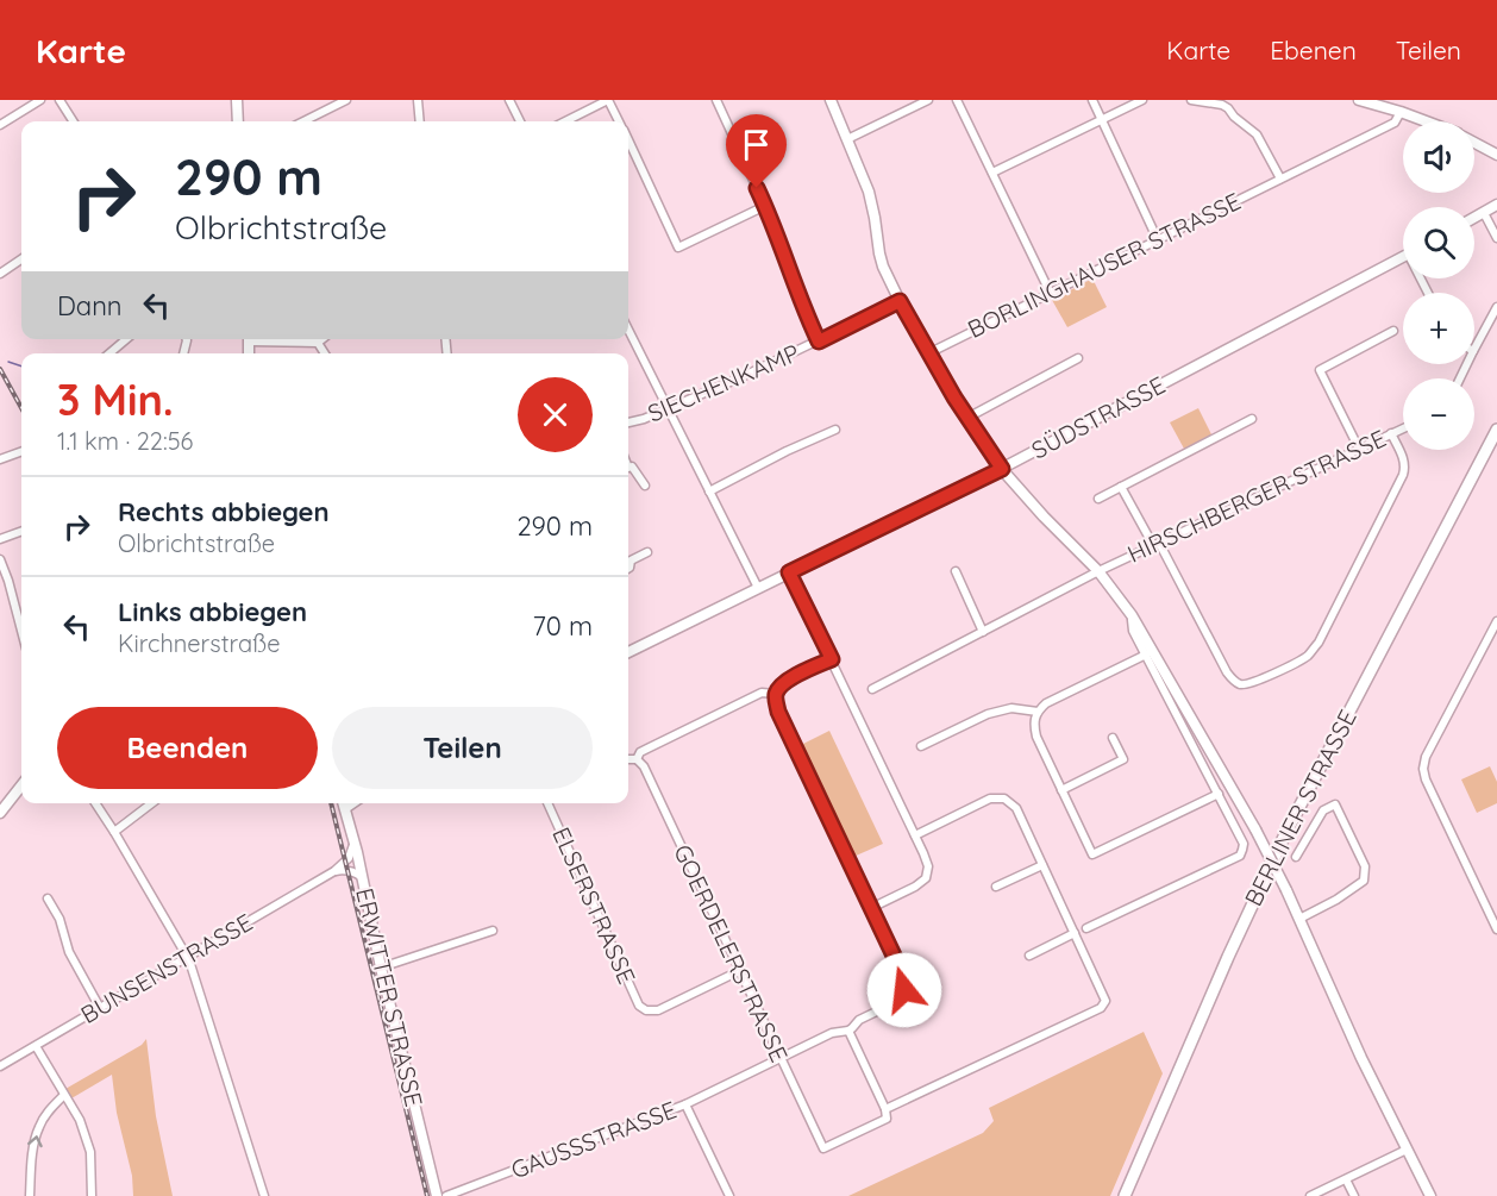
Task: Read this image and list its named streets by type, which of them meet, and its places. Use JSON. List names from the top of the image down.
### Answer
{
  "streets": {
    "main road": ["BERLINER STRASSE"],
    "street": [
      "BORLINGHAUSER STRASSE",
      "SIECHENKAMP",
      "SÜDSTRASSE",
      "HIRSCHBERGER STRASSE",
      "ELSERSTRASSE",
      "GOERDELERSTRASSE",
      "BUNSENSTRASSE",
      "ERWITTER STRASSE",
      "GAUSSSTRASSE"
    ]
  },
  "crossings": [
    ["ELSERSTRASSE", "GOERDELERSTRASSE"],
    ["BUNSENSTRASSE", "ERWITTER STRASSE"]
  ],
  "page": {
    "header": "Karte",
    "nav": ["Karte", "Ebenen", "Teilen"],
    "map_buttons": ["+", "−"],
    "turn": ["290 m", "Olbrichtstraße"],
    "then": "Dann",
    "heading": ["3 Min.", "1.1 km · 22:56"],
    "list": [
      {
        "name": "Rechts abbiegen",
        "note": "Olbrichtstraße",
        "value": "290 m"
      },
      {
        "name": "Links abbiegen",
        "note": "Kirchnerstraße",
        "value": "70 m"
      }
    ],
    "buttons": ["Beenden", "Teilen"]
  }
}
